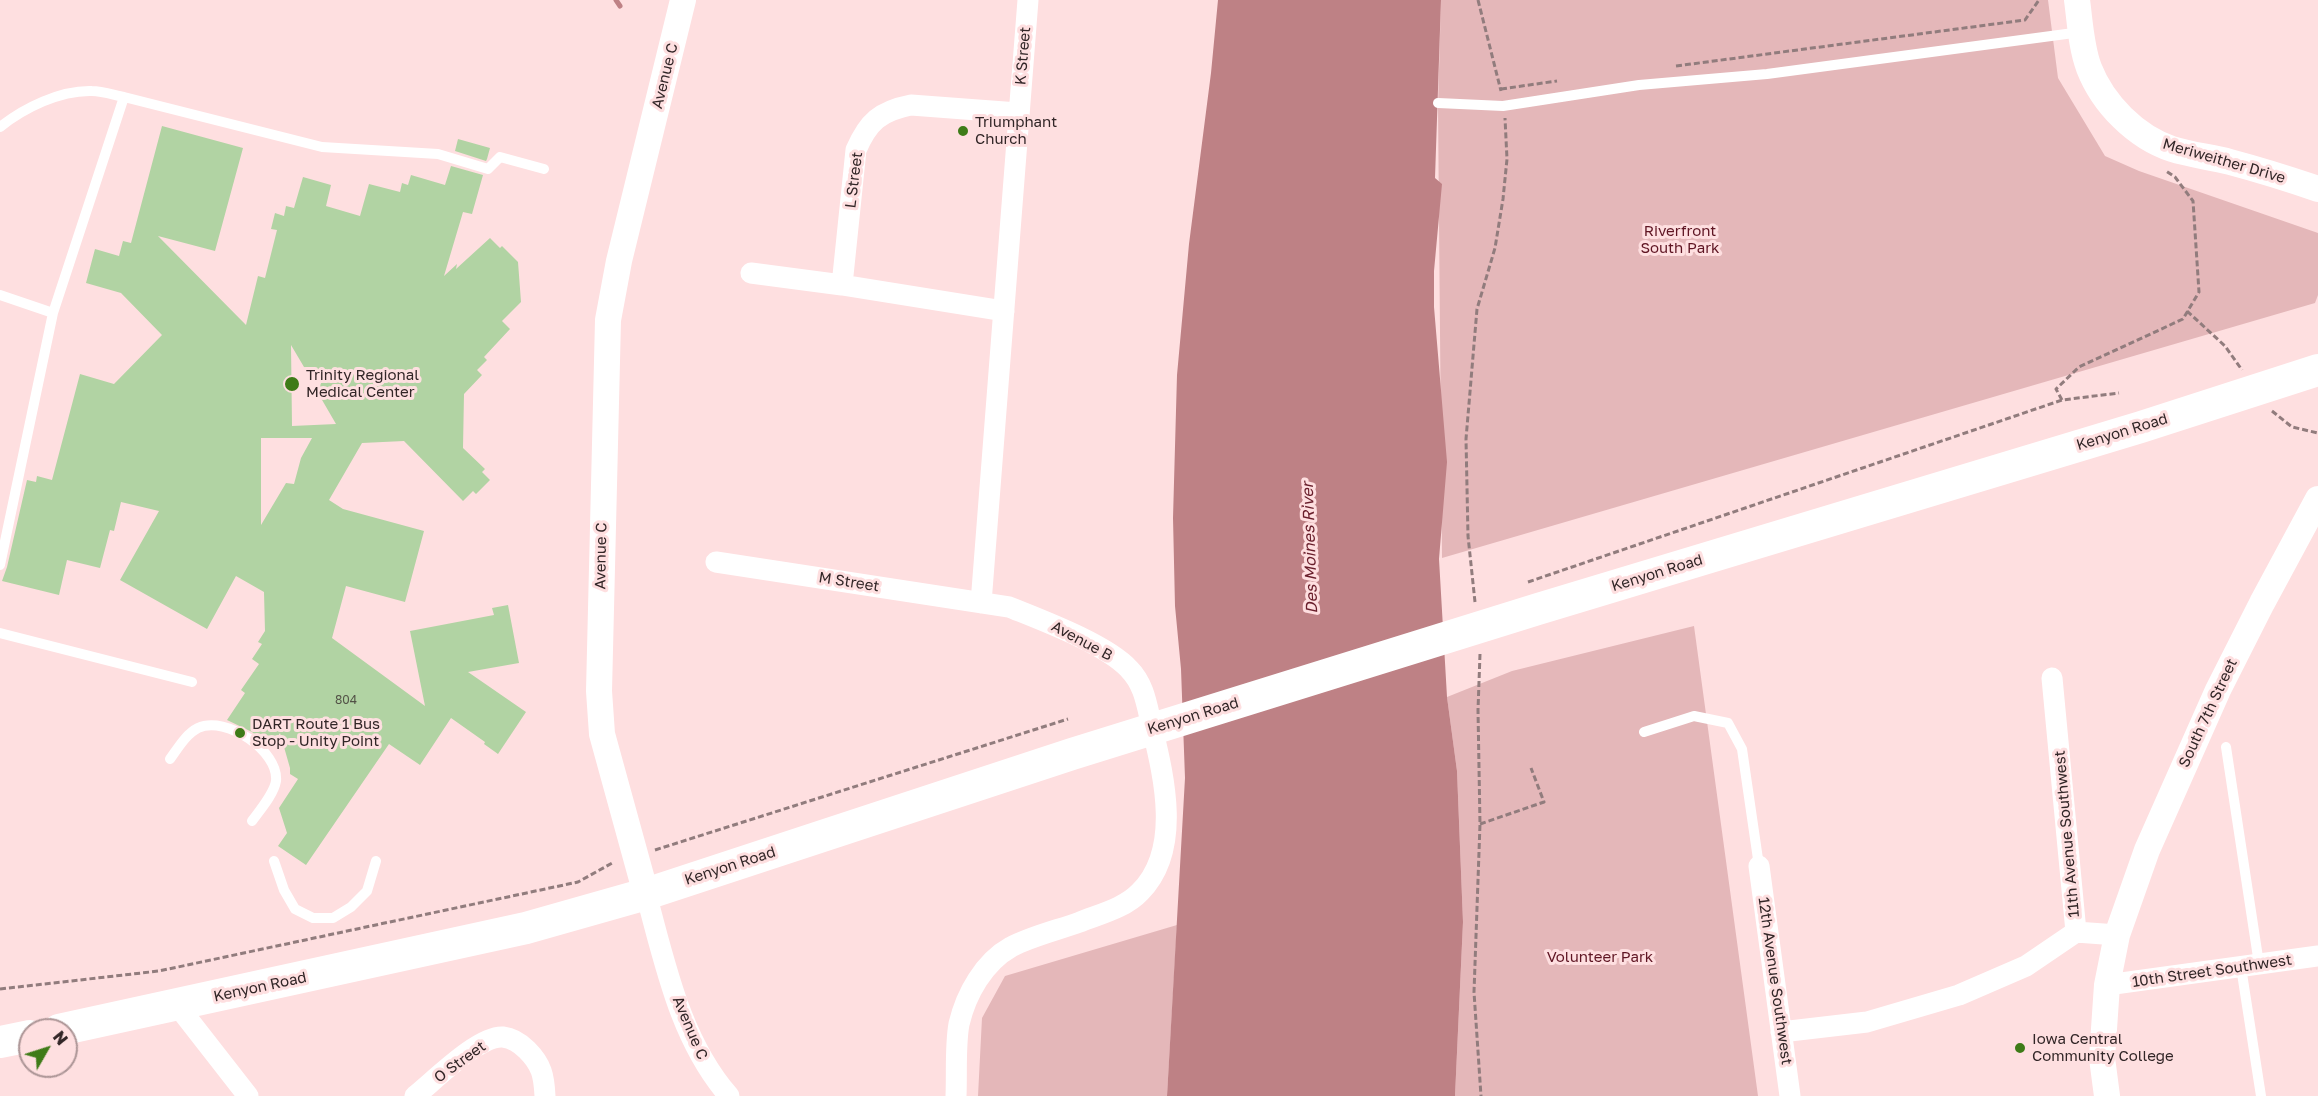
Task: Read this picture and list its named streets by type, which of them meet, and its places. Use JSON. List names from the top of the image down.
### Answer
{
  "streets": {
    "main road": ["Kenyon Road"],
    "street": [
      "K Street",
      "Avenue C",
      "Meriweither Drive",
      "L Street",
      "M Street",
      "Avenue B",
      "South 7th Street",
      "11th Avenue Southwest",
      "10th Street Southwest",
      "12th Avenue Southwest",
      "O Street"
    ]
  },
  "crossings": [
    ["K Street", "L Street"],
    ["Avenue C", "Kenyon Road"],
    ["M Street", "Avenue B"],
    ["South 7th Street", "11th Avenue Southwest"]
  ],
  "water": ["Des Moines River"],
  "parks": ["Riverfront South Park", "Volunteer Park"],
  "places": [
    "Triumphant Church",
    "Trinity Regional Medical Center",
    "DART Route 1 Bus Stop - Unity Point",
    "Iowa Central Community College"
  ],
  "house_numbers": ["804"],
  "north": "top right"
}
